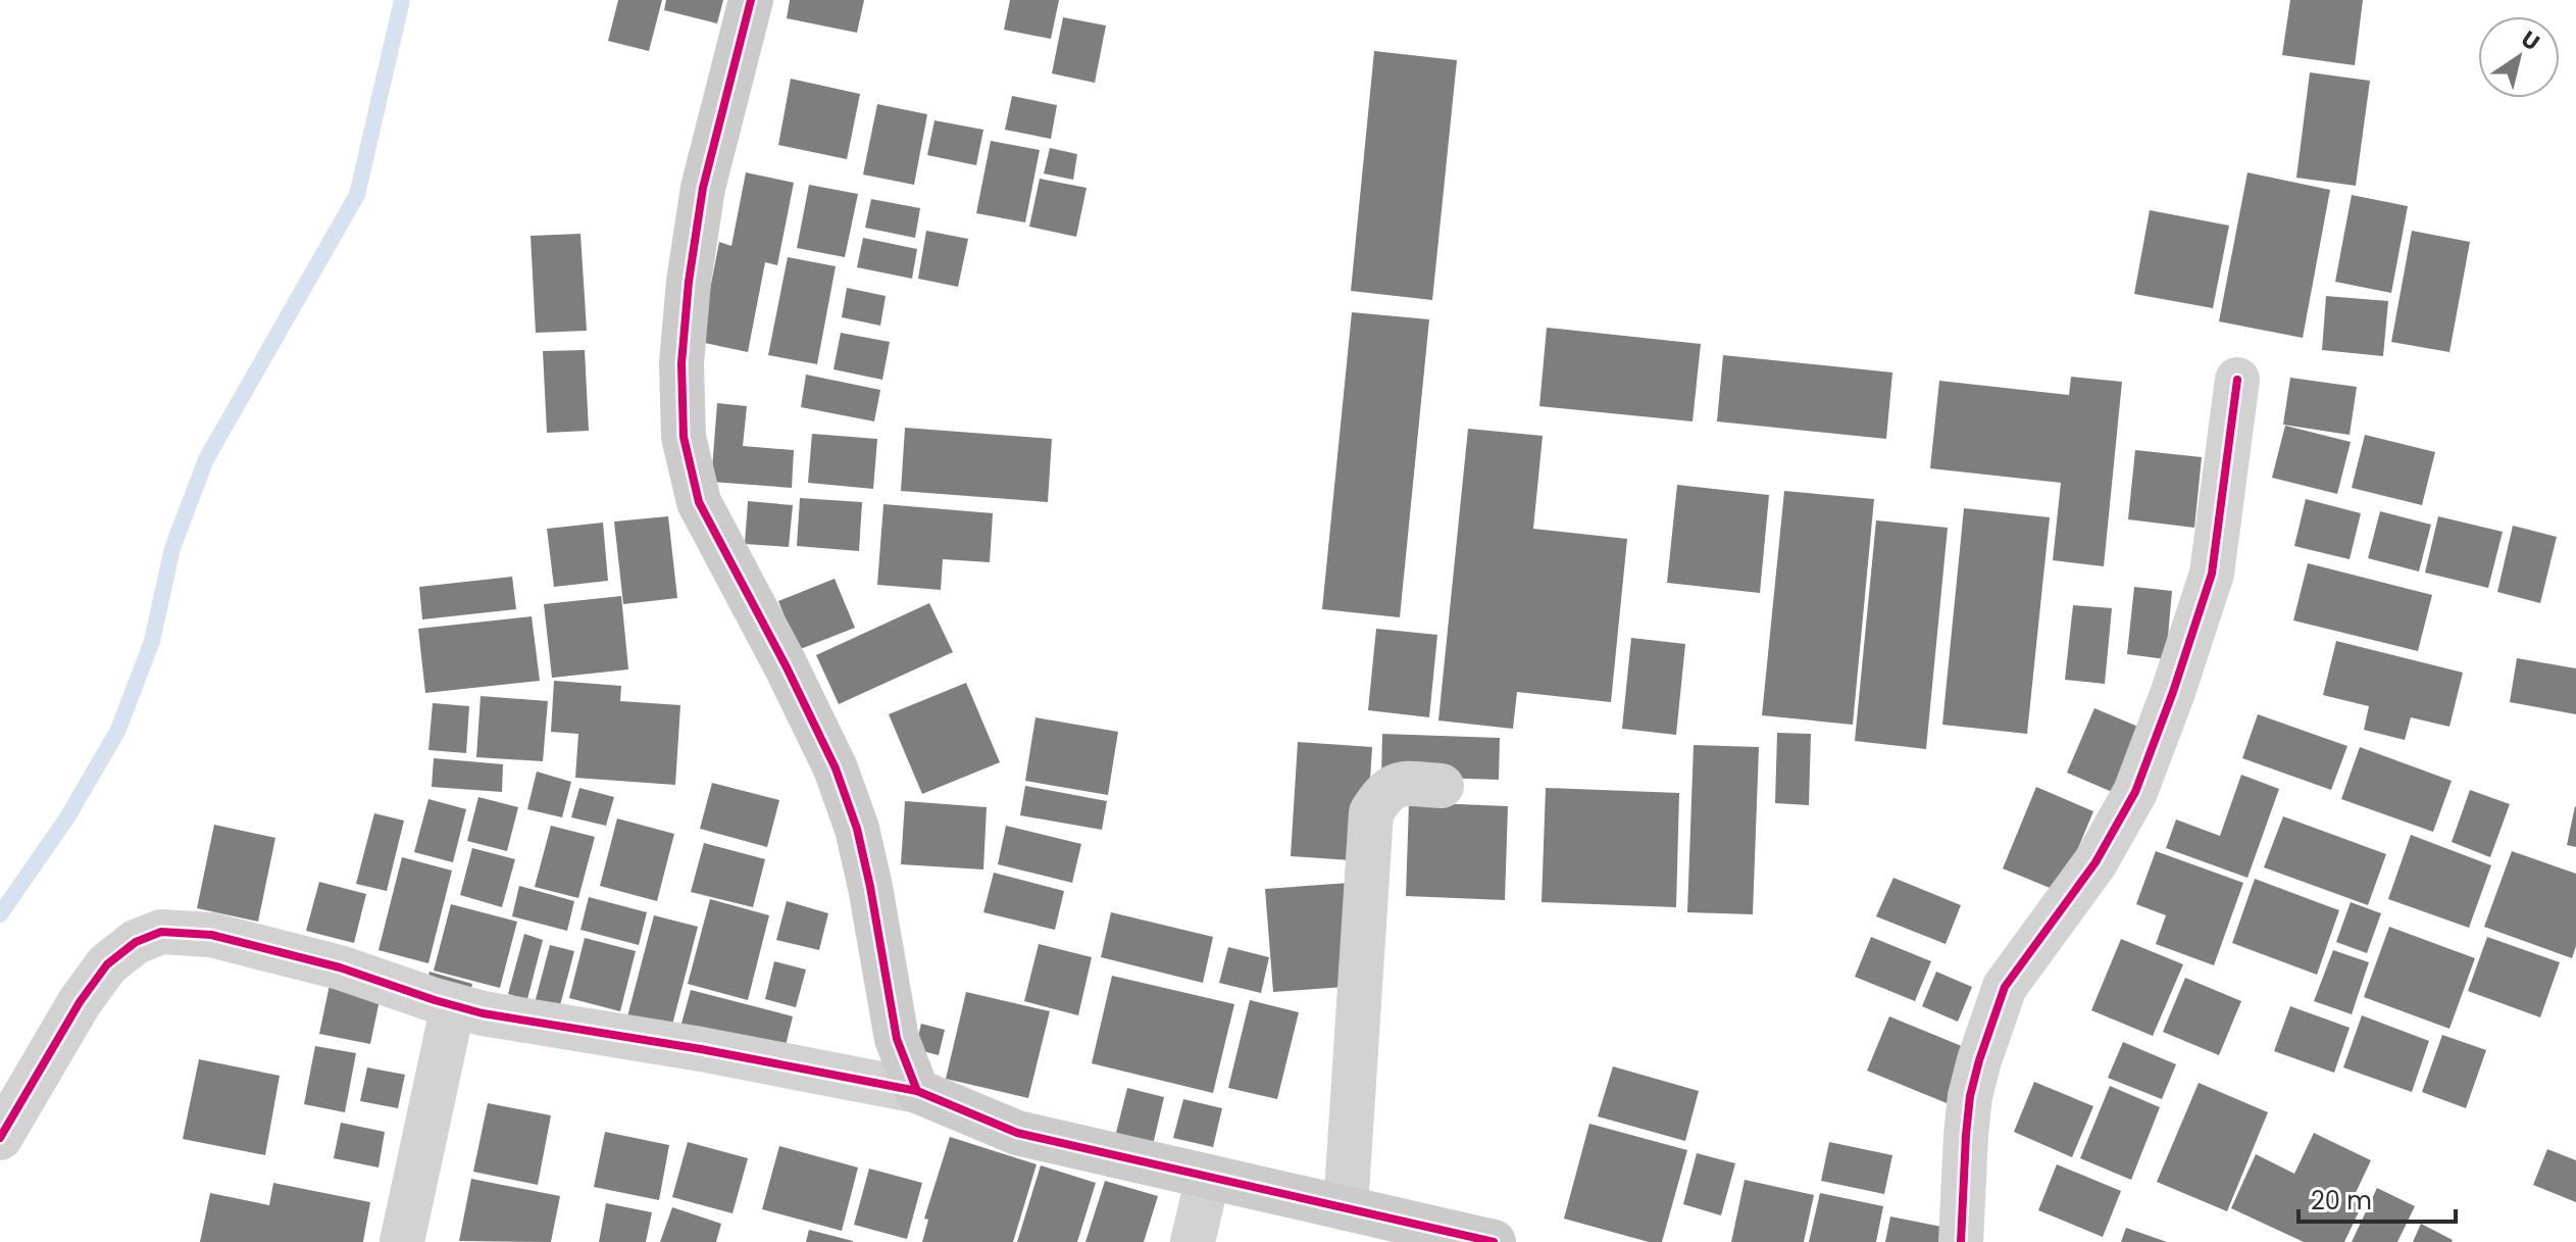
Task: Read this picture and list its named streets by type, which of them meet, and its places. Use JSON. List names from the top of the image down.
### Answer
{
  "scale_bar": "20 m",
  "north": "top right"
}
